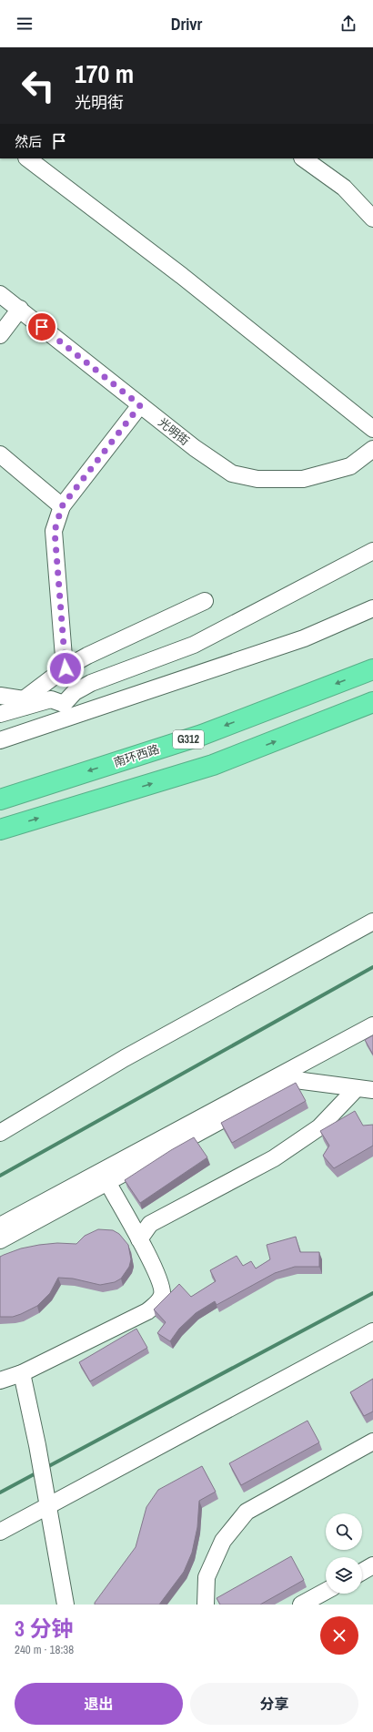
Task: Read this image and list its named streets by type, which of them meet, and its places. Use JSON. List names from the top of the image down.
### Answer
{
  "streets": {
    "highway": ["G312", "南环西路"],
    "street": ["光明街"]
  },
  "page": {
    "header": "Drivr",
    "turn": ["170 m", "光明街"],
    "then": "然后",
    "heading": ["3 分钟", "240 m · 18:38"],
    "buttons": ["退出", "分享"]
  }
}
